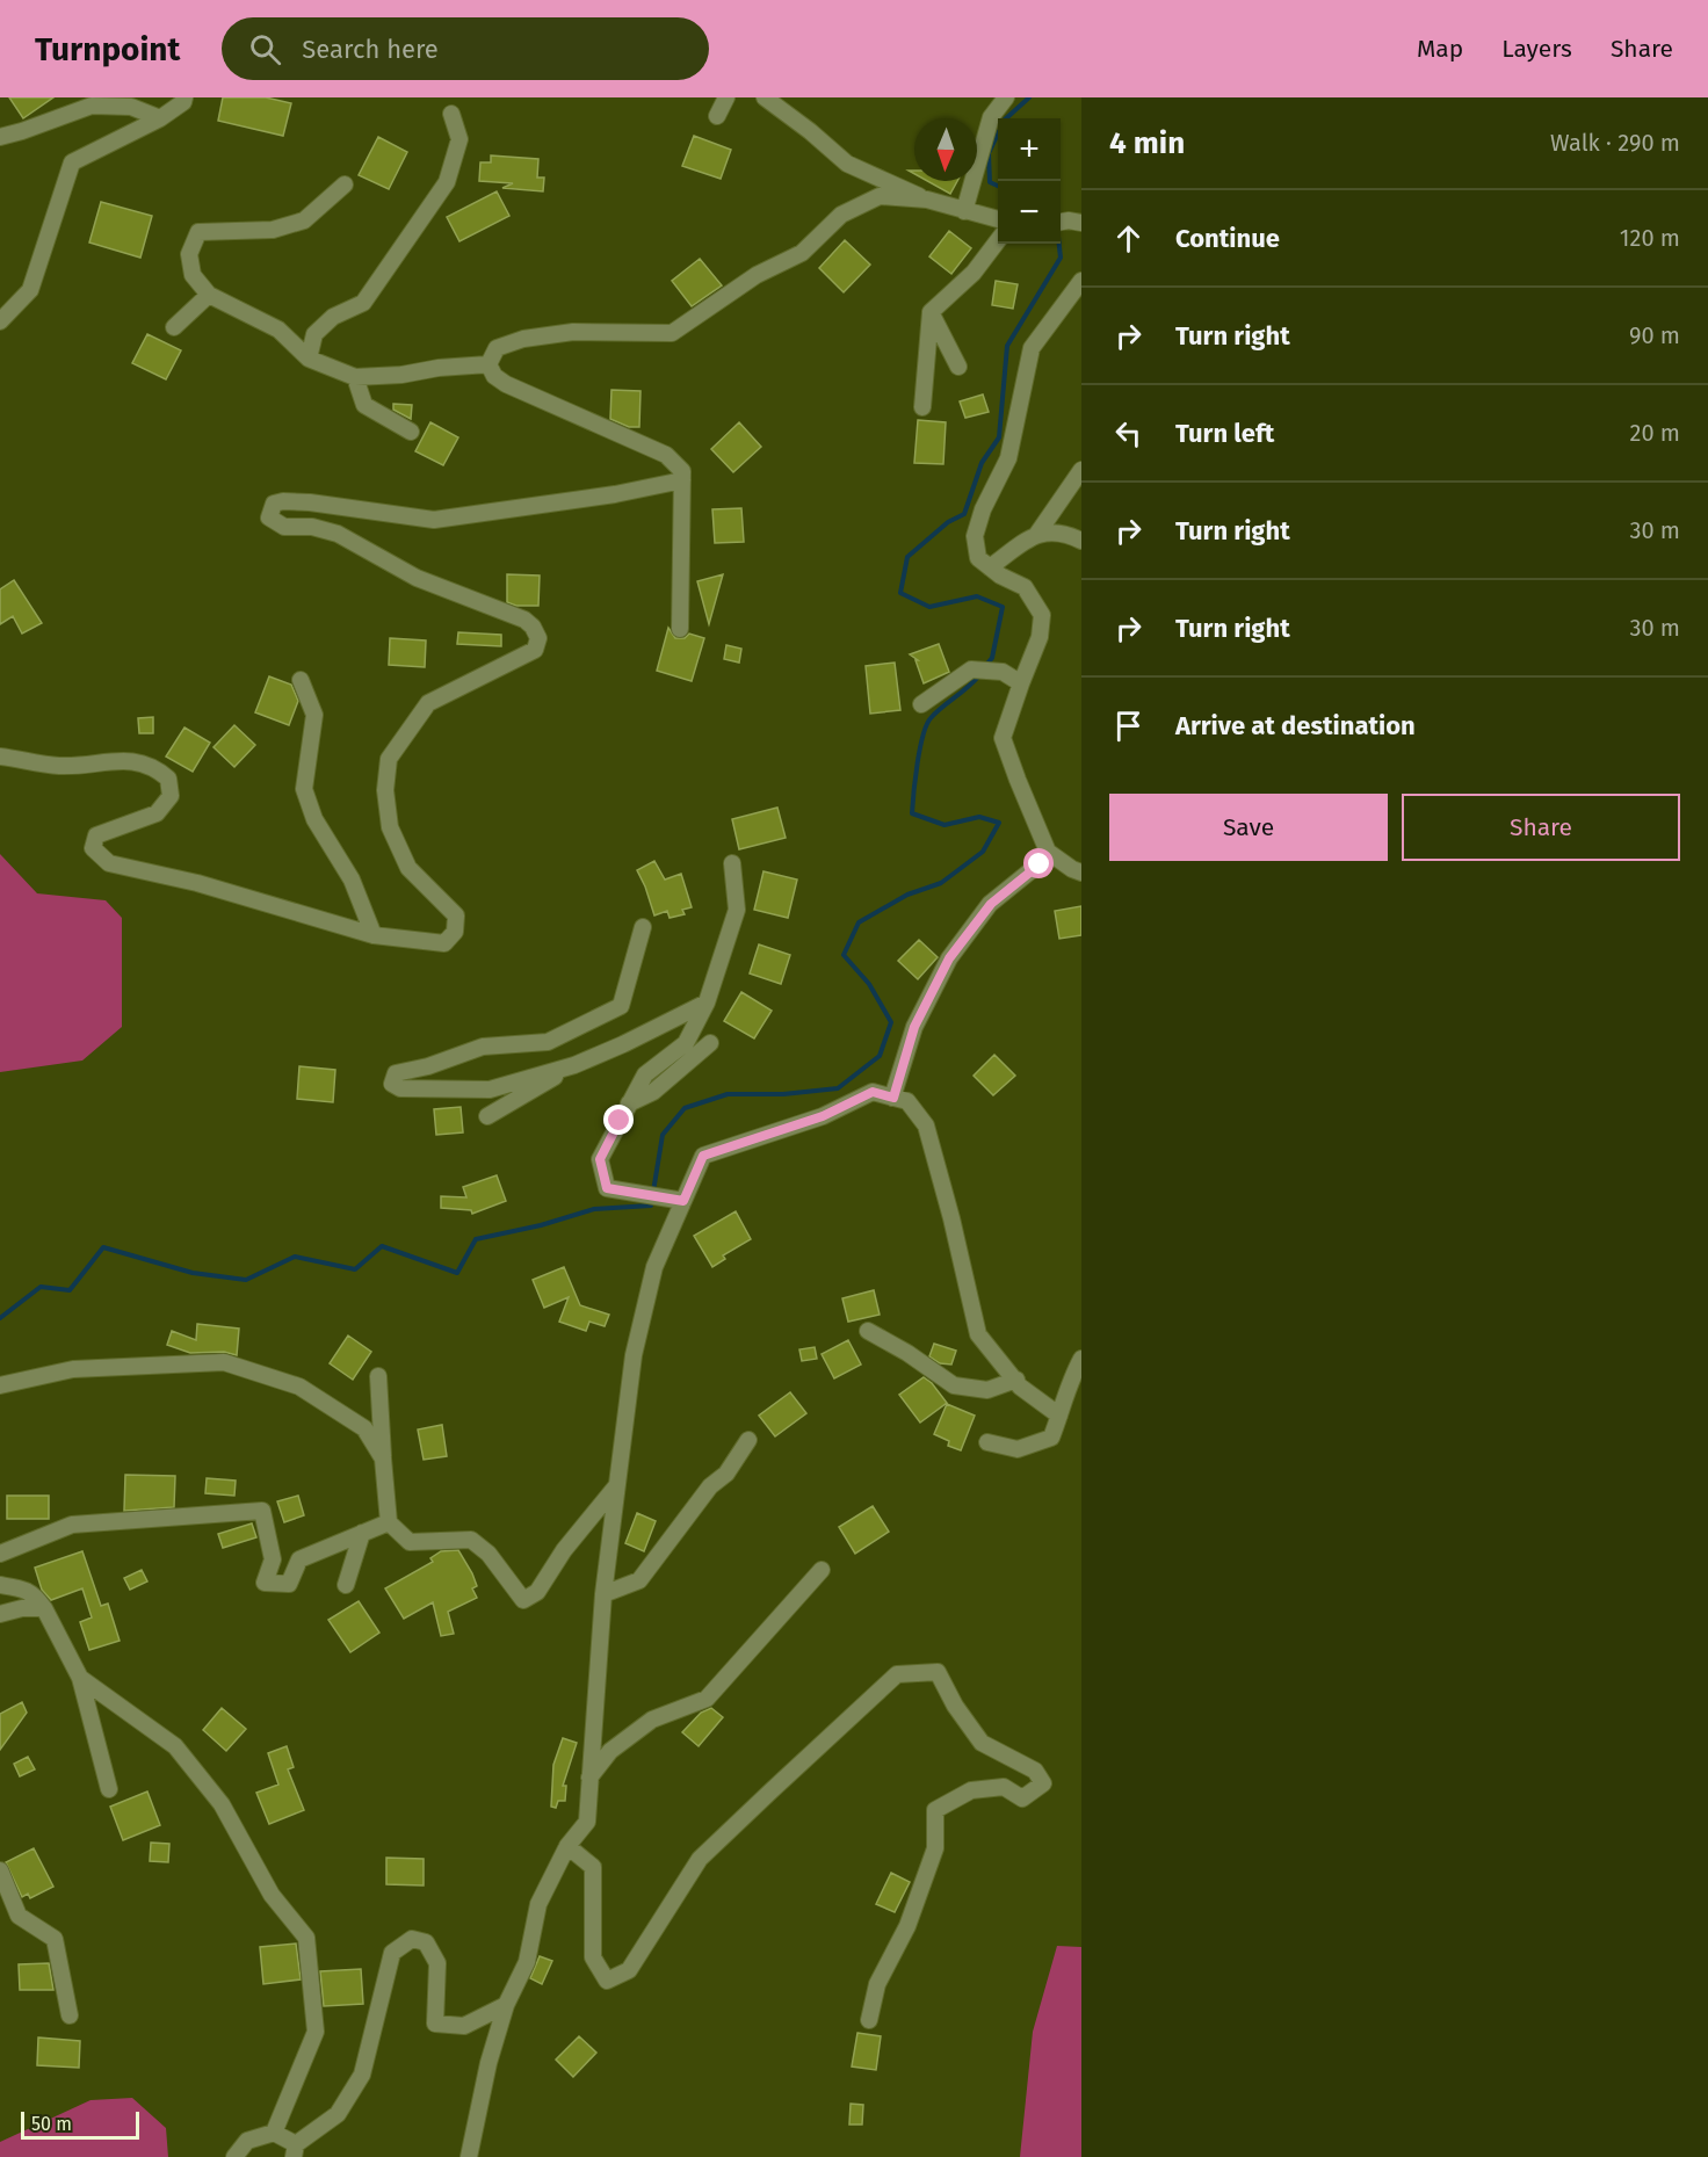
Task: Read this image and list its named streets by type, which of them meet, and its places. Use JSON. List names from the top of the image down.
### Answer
{
  "scale_bar": "50 m",
  "north": "bottom",
  "page": {
    "header": "Turnpoint",
    "search": "Search here",
    "nav": ["Map", "Layers", "Share"],
    "heading": ["4 min", "Walk · 290 m"],
    "map_buttons": ["+", "−"],
    "list": [
      ["Continue", "120 m"],
      ["Turn right", "90 m"],
      ["Turn left", "20 m"],
      ["Turn right", "30 m"],
      ["Turn right", "30 m"],
      "Arrive at destination"
    ],
    "buttons": ["Save", "Share"],
    "scale": "50 m"
  }
}
